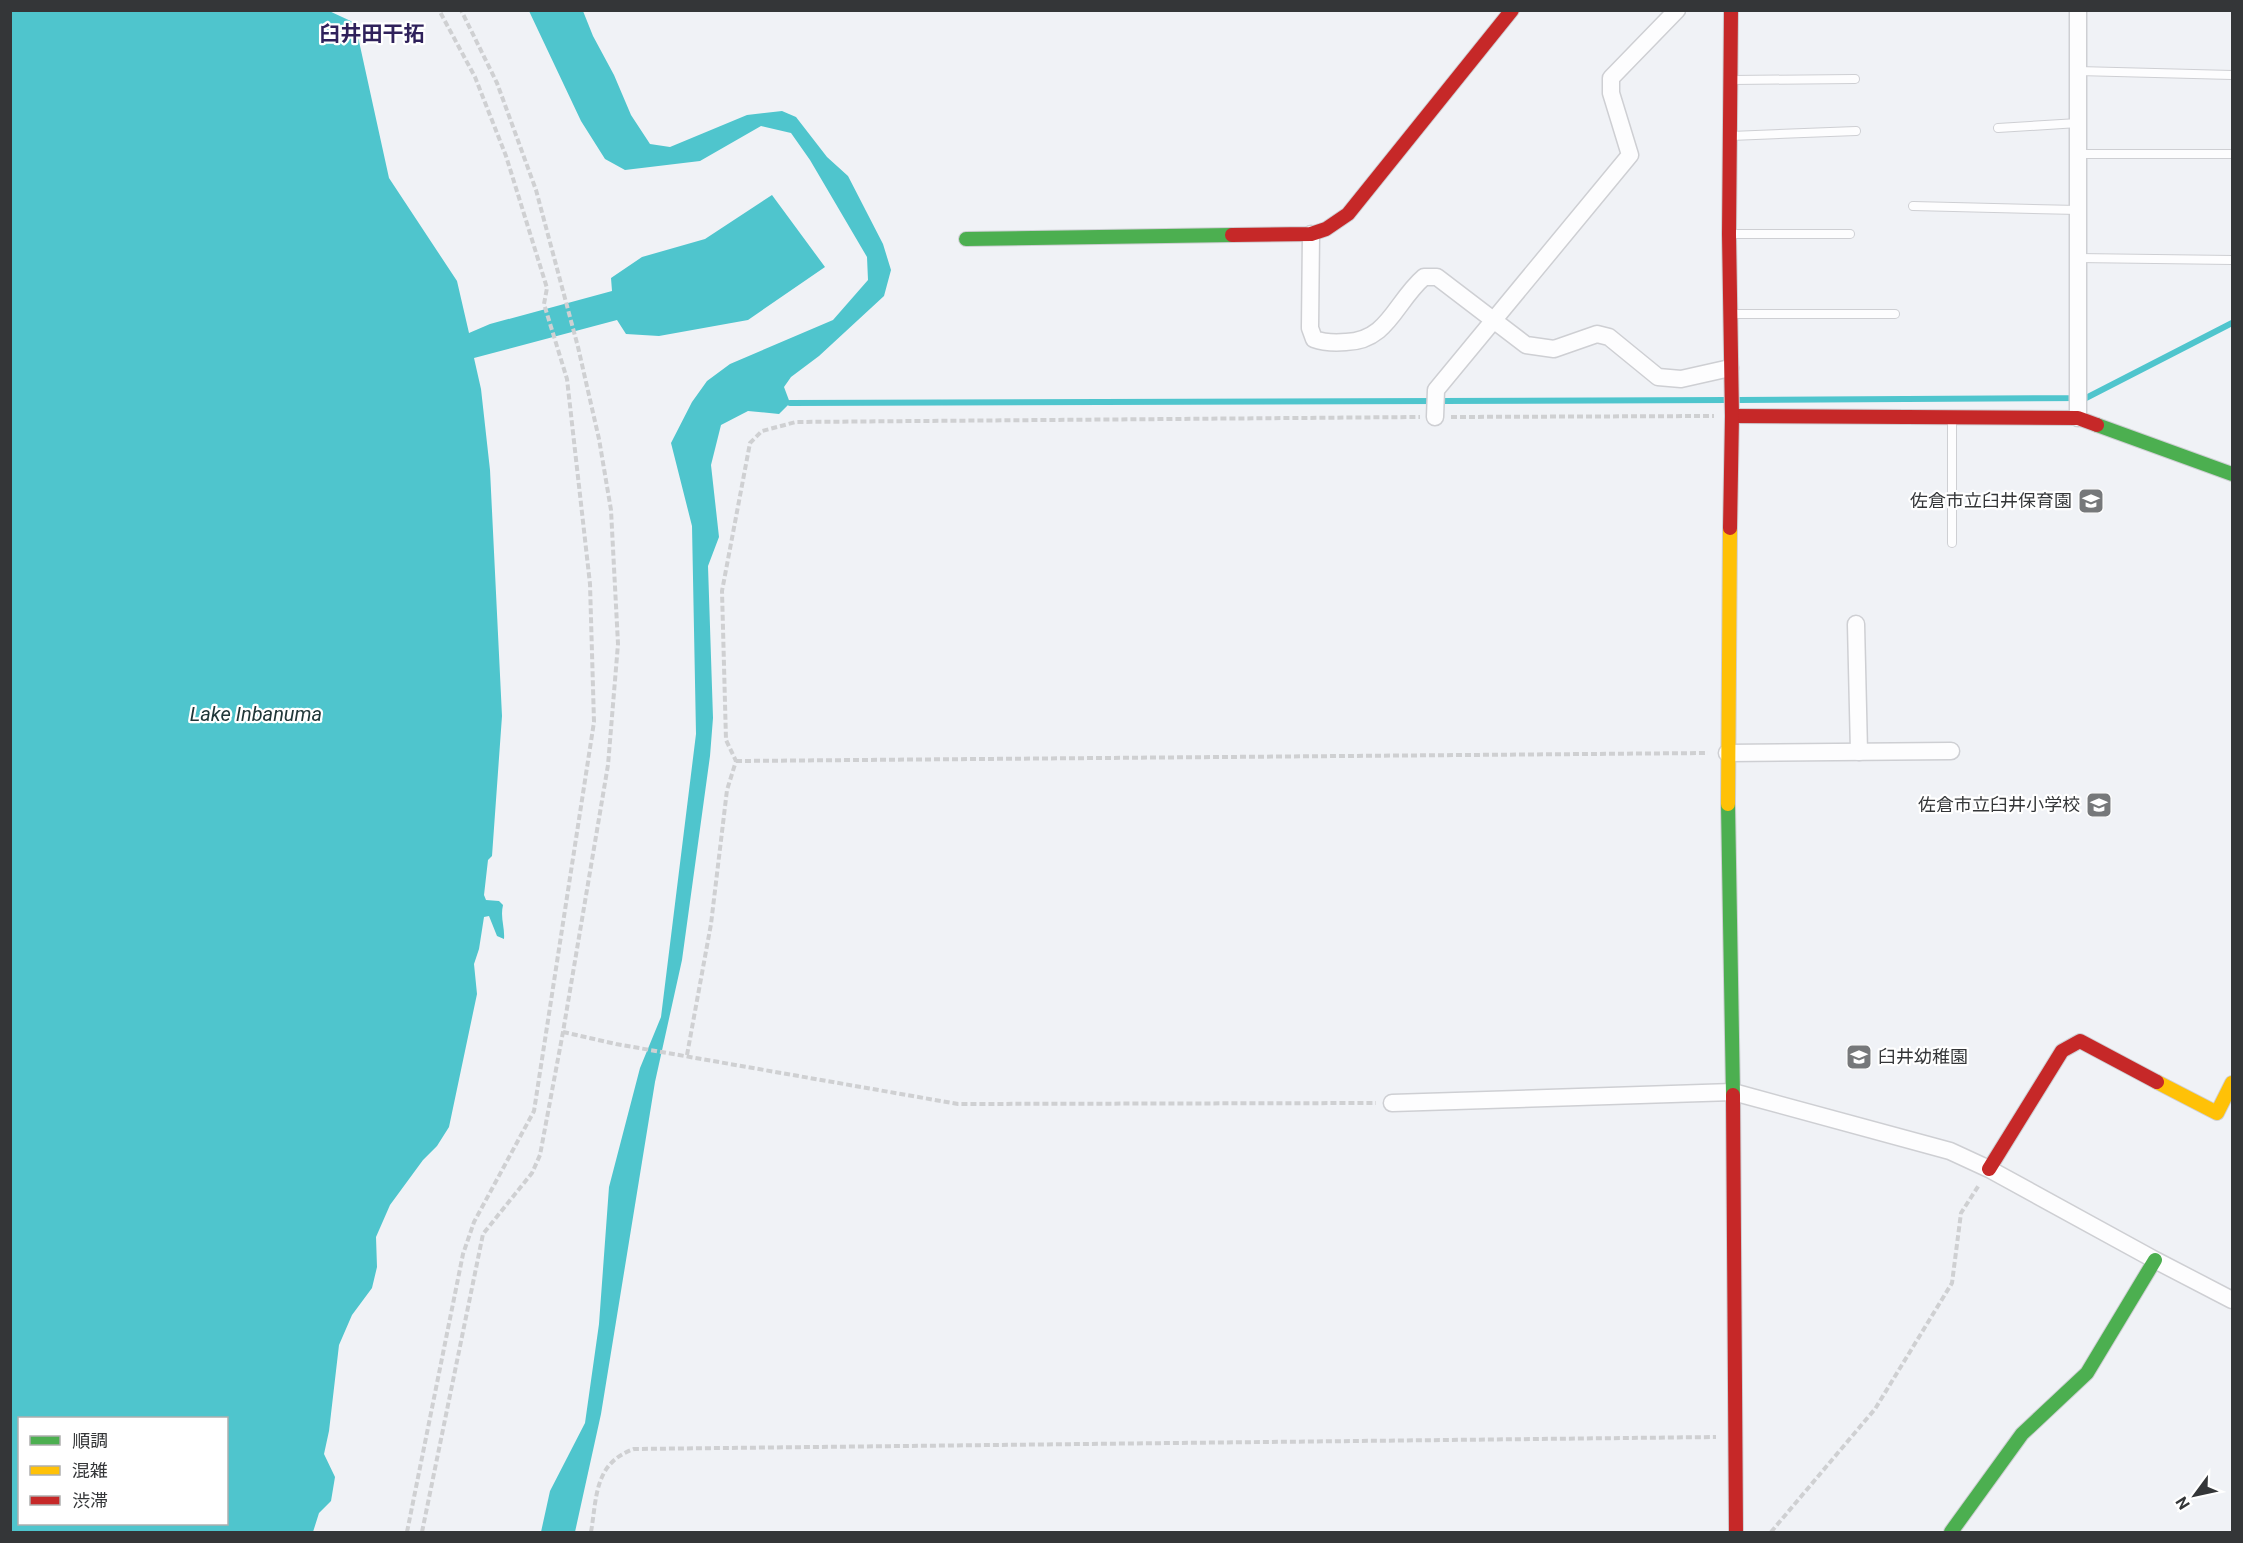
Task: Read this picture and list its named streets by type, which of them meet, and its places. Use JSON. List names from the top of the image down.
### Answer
{
  "districts": ["臼井田干拓"],
  "water": ["Lake Inbanuma"],
  "places": {
    "school or university": ["佐倉市立臼井保育園", "佐倉市立臼井小学校", "臼井幼稚園"]
  },
  "legend": ["順調", "混雑", "渋滞"],
  "north": "bottom left"
}
